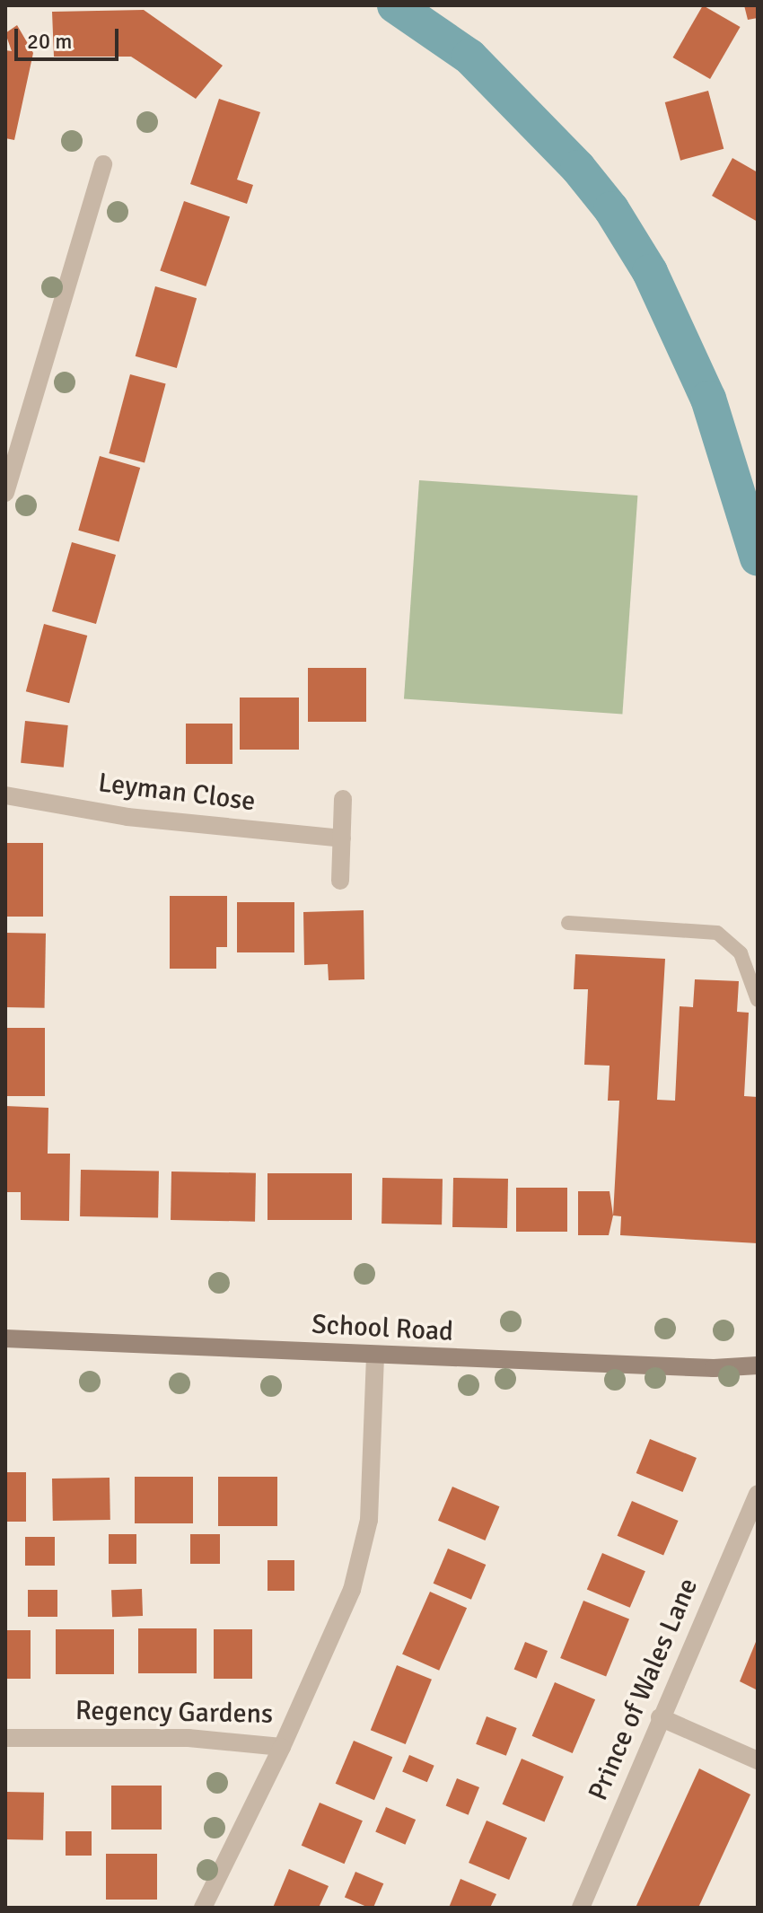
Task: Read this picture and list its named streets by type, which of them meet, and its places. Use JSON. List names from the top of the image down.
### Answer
{
  "streets": {
    "street": [
      "Leyman Close",
      "School Road",
      "Prince of Wales Lane",
      "Regency Gardens"
    ]
  },
  "crossings": [
    ["School Road", "Regency Gardens"]
  ],
  "scale_bar": "20 m"
}
